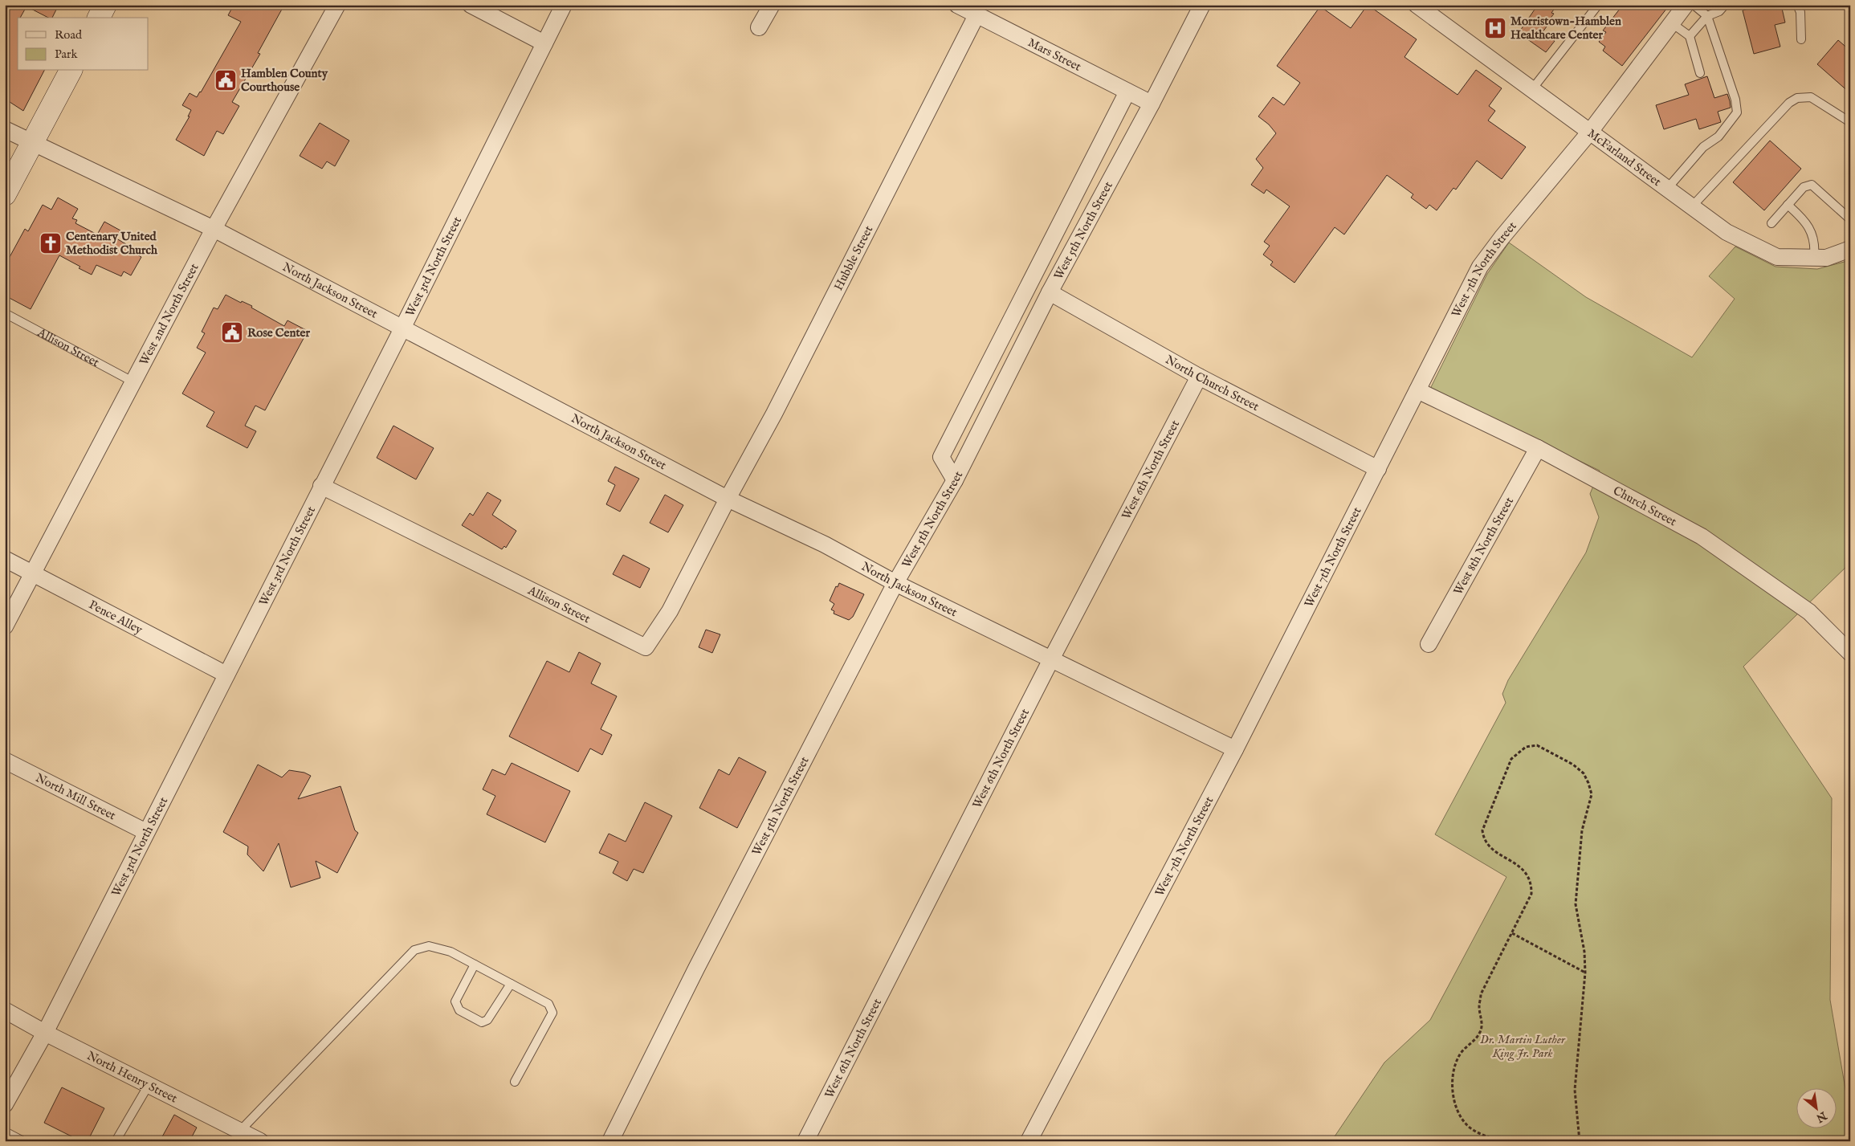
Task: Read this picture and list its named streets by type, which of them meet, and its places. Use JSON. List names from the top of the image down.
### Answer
{
  "streets": {
    "street": [
      "Mars Street",
      "McFarland Street",
      "West 5th North Street",
      "Hubble Street",
      "West 3rd North Street",
      "West 7th North Street",
      "North Jackson Street",
      "West 2nd North Street",
      "Allison Street",
      "North Church Street",
      "West 6th North Street",
      "Church Street",
      "West 8th North Street",
      "Pence Alley",
      "North Mill Street",
      "North Henry Street"
    ]
  },
  "crossings": [
    ["Mars Street", "West 5th North Street"],
    ["Mars Street", "Hubble Street"],
    ["McFarland Street", "West 7th North Street"],
    ["West 5th North Street", "North Jackson Street"],
    ["West 5th North Street", "North Church Street"],
    ["Hubble Street", "North Jackson Street"],
    ["Hubble Street", "Allison Street"],
    ["West 3rd North Street", "North Jackson Street"],
    ["West 3rd North Street", "Allison Street"],
    ["West 3rd North Street", "Pence Alley"],
    ["West 3rd North Street", "North Mill Street"],
    ["West 3rd North Street", "North Henry Street"],
    ["West 7th North Street", "North Jackson Street"],
    ["West 7th North Street", "North Church Street"],
    ["West 7th North Street", "Church Street"],
    ["North Jackson Street", "West 2nd North Street"],
    ["North Jackson Street", "Allison Street"],
    ["North Jackson Street", "West 6th North Street"],
    ["West 2nd North Street", "Allison Street"],
    ["West 2nd North Street", "Pence Alley"],
    ["North Church Street", "West 6th North Street"],
    ["Church Street", "West 8th North Street"]
  ],
  "parks": ["Dr. Martin Luther King Jr. Park"],
  "places": {
    "hospital": ["Morristown-Hamblen Healthcare Center"],
    "public building": ["Hamblen County Courthouse", "Rose Center"],
    "church": ["Centenary United Methodist Church"]
  },
  "legend": ["Road", "Park"],
  "north": "bottom right"
}
